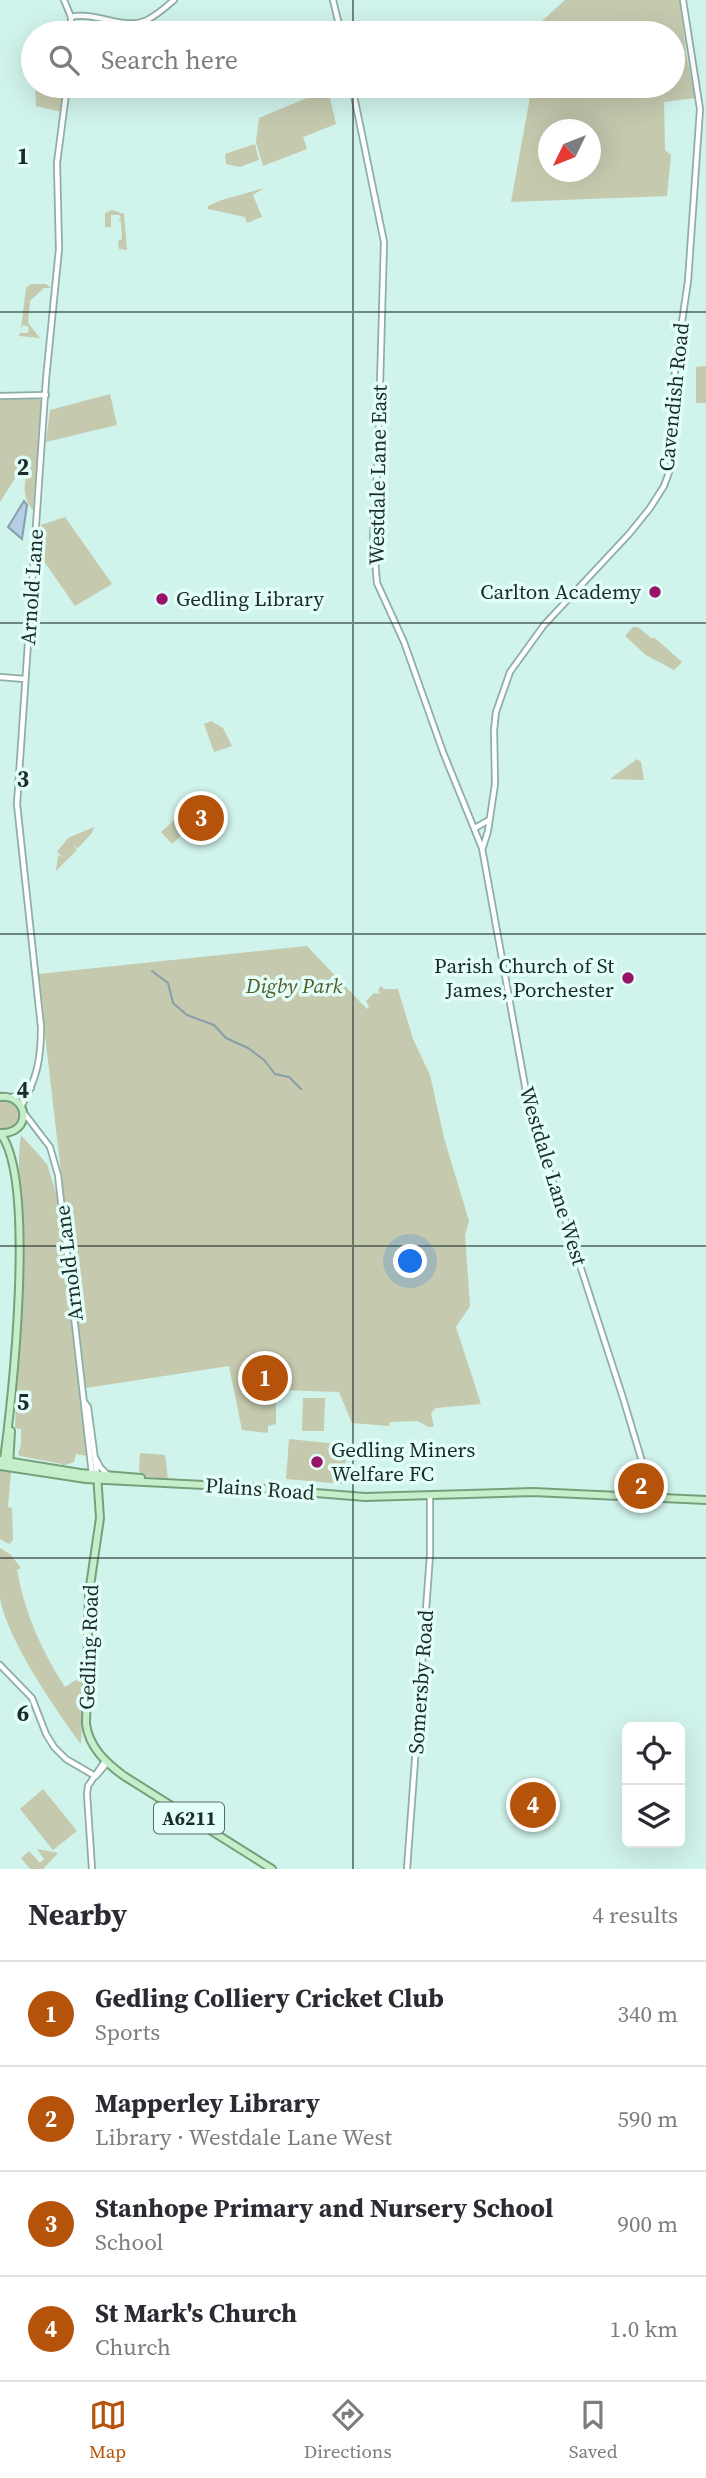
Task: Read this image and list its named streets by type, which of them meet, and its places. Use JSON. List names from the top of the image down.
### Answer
{
  "streets": {
    "main road": ["Plains Road", "Gedling Road", "A6211"],
    "street": [
      "Cavendish Road",
      "Westdale Lane East",
      "Arnold Lane",
      "Westdale Lane West",
      "Somersby Road"
    ]
  },
  "crossings": [
    ["Cavendish Road", "Westdale Lane East"],
    ["Cavendish Road", "Westdale Lane West"],
    ["Westdale Lane East", "Westdale Lane West"],
    ["Arnold Lane", "Plains Road"],
    ["Arnold Lane", "Gedling Road"],
    ["Westdale Lane West", "Plains Road"],
    ["Plains Road", "Gedling Road"],
    ["Plains Road", "Somersby Road"],
    ["Gedling Road", "A6211"]
  ],
  "parks": ["Digby Park"],
  "places": [
    "Carlton Academy",
    "Gedling Library",
    "Parish Church of St James, Porchester",
    "Gedling Miners Welfare FC"
  ],
  "north": "bottom left",
  "page": {
    "search": "Search here",
    "pins": [
      "3",
      "1",
      "2",
      "4"
    ],
    "heading": ["Nearby", "4 results"],
    "list": [
      {
        "mark": "1",
        "name": "Gedling Colliery Cricket Club",
        "note": "Sports",
        "value": "340 m"
      },
      {
        "mark": "2",
        "name": "Mapperley Library",
        "note": "Library · Westdale Lane West",
        "value": "590 m"
      },
      {
        "mark": "3",
        "name": "Stanhope Primary and Nursery School",
        "note": "School",
        "value": "900 m"
      },
      {
        "mark": "4",
        "name": "St Mark's Church",
        "note": "Church",
        "value": "1.0 km"
      }
    ],
    "nav": ["Map", "Directions", "Saved"]
  },
  "grid": {
    "rows": [
      "1",
      "2",
      "3",
      "4",
      "5",
      "6"
    ]
  }
}
